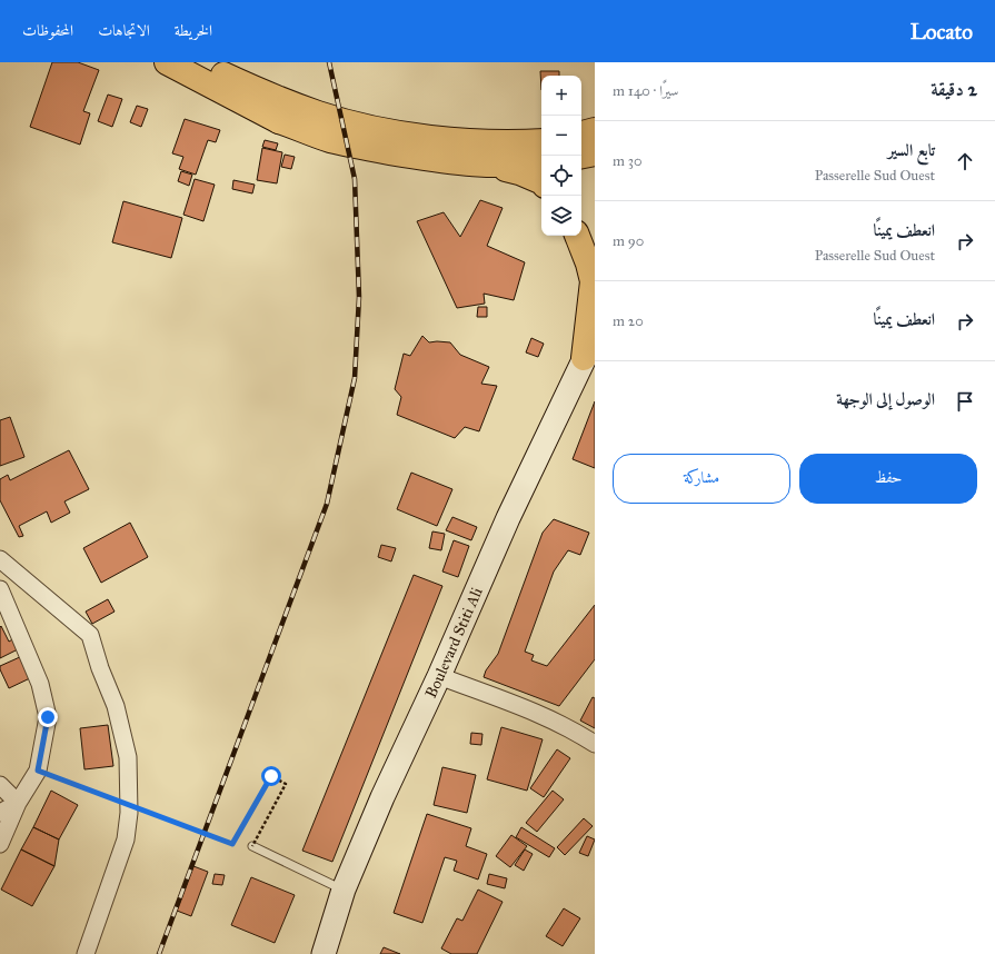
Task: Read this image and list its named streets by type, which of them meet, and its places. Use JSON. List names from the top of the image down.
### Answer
{
  "streets": {
    "main road": ["Boulevard Stiti Ali"]
  },
  "page": {
    "header": "Locato",
    "nav": ["الخريطة", "الاتجاهات", "المحفوظات"],
    "heading": ["2 دقيقة", "سيرًا · 140 m"],
    "map_buttons": ["+", "−"],
    "list": [
      ["تابع السير", "Passerelle Sud Ouest", "30 m"],
      ["انعطف يمينًا", "Passerelle Sud Ouest", "90 m"],
      ["انعطف يمينًا", "20 m"],
      "الوصول إلى الوجهة"
    ],
    "buttons": ["حفظ", "مشاركة"]
  }
}
